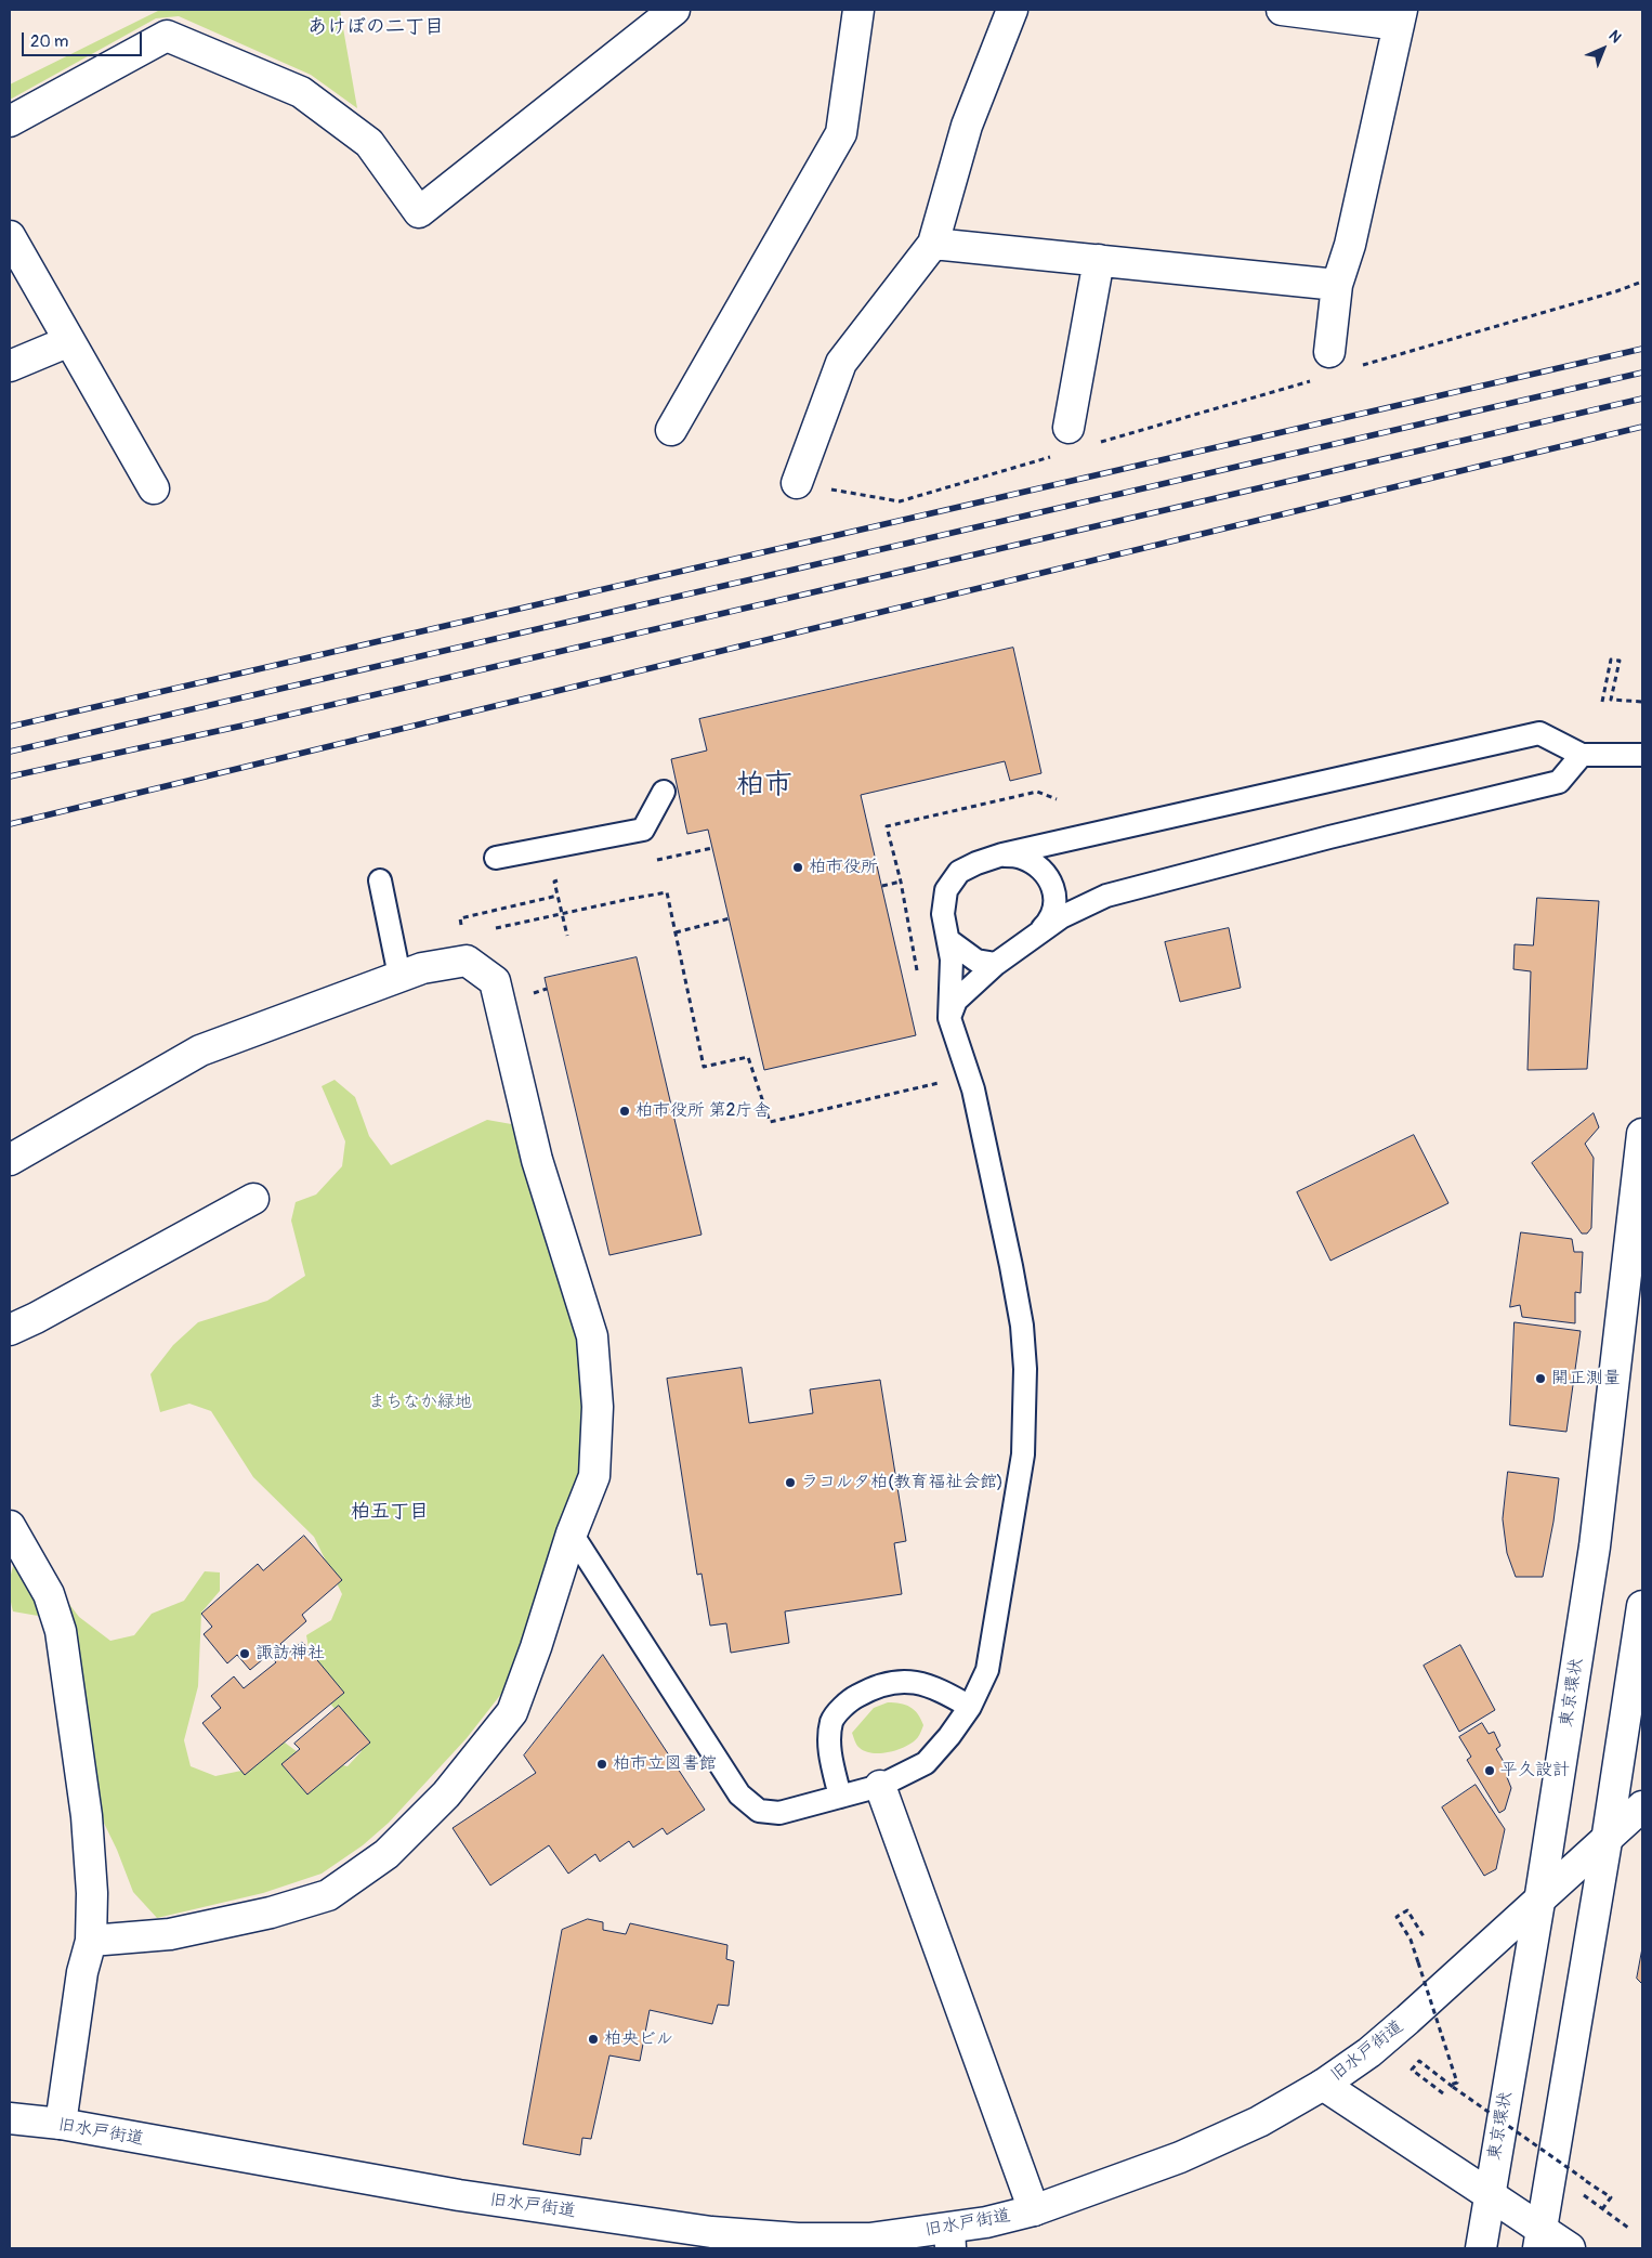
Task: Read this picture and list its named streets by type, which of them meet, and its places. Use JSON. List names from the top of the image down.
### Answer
{
  "streets": {
    "main road": ["東京環状", "旧水戸街道"]
  },
  "crossings": [
    ["東京環状", "旧水戸街道"]
  ],
  "districts": ["あけぼの二丁目", "柏市", "柏五丁目"],
  "parks": ["まちなか緑地"],
  "places": [
    "柏市役所",
    "柏市役所 第2庁舎",
    "開正測量",
    "ラコルタ柏(教育福祉会館)",
    "諏訪神社",
    "柏市立図書館",
    "平久設計",
    "柏央ビル"
  ],
  "scale_bar": "20 m",
  "north": "top right"
}
